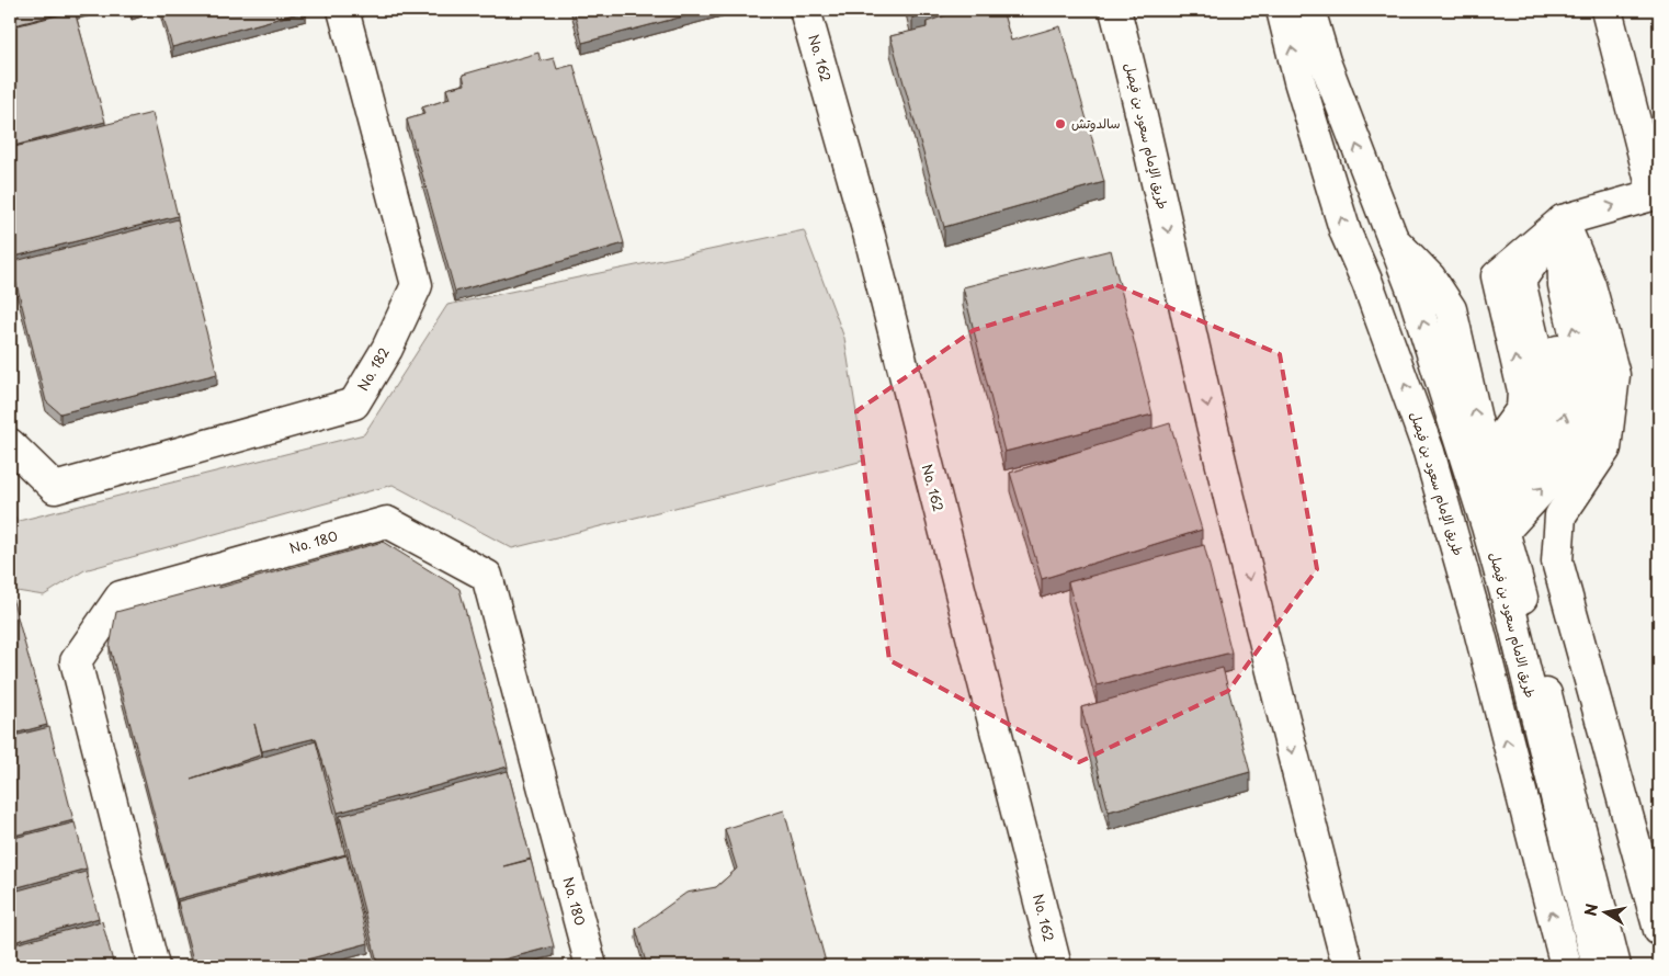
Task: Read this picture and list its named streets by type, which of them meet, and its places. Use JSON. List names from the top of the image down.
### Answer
{
  "streets": {
    "main road": [
      "No. 162",
      "طريق الإمام سعود بن فيصل",
      "No. 182",
      "No. 180",
      "طريق الامام سعود بن فيصل"
    ]
  },
  "places": ["سالدوتش"],
  "north": "left"
}
